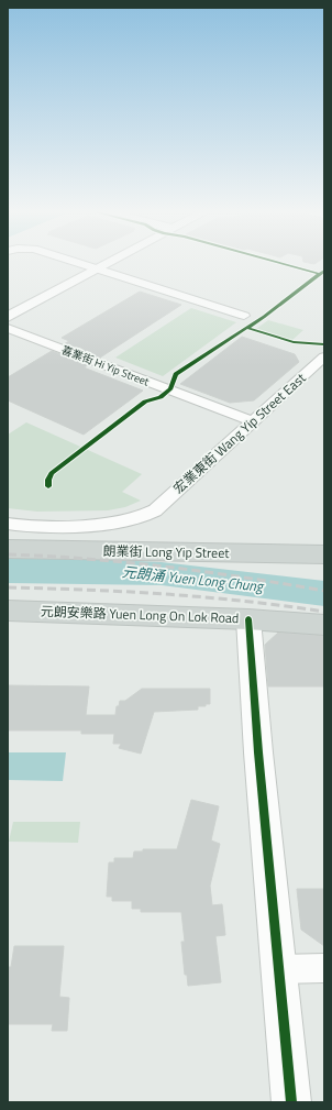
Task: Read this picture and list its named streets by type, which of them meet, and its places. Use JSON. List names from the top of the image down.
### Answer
{
  "streets": {
    "main road": ["朗業街 Long Yip Street", "元朗安樂路 Yuen Long On Lok Road"],
    "street": ["喜業街 Hi Yip Street", "宏業東街 Wang Yip Street East"]
  },
  "crossings": [
    ["喜業街 Hi Yip Street", "宏業東街 Wang Yip Street East"]
  ],
  "water": ["元朗涌 Yuen Long Chung"]
}
